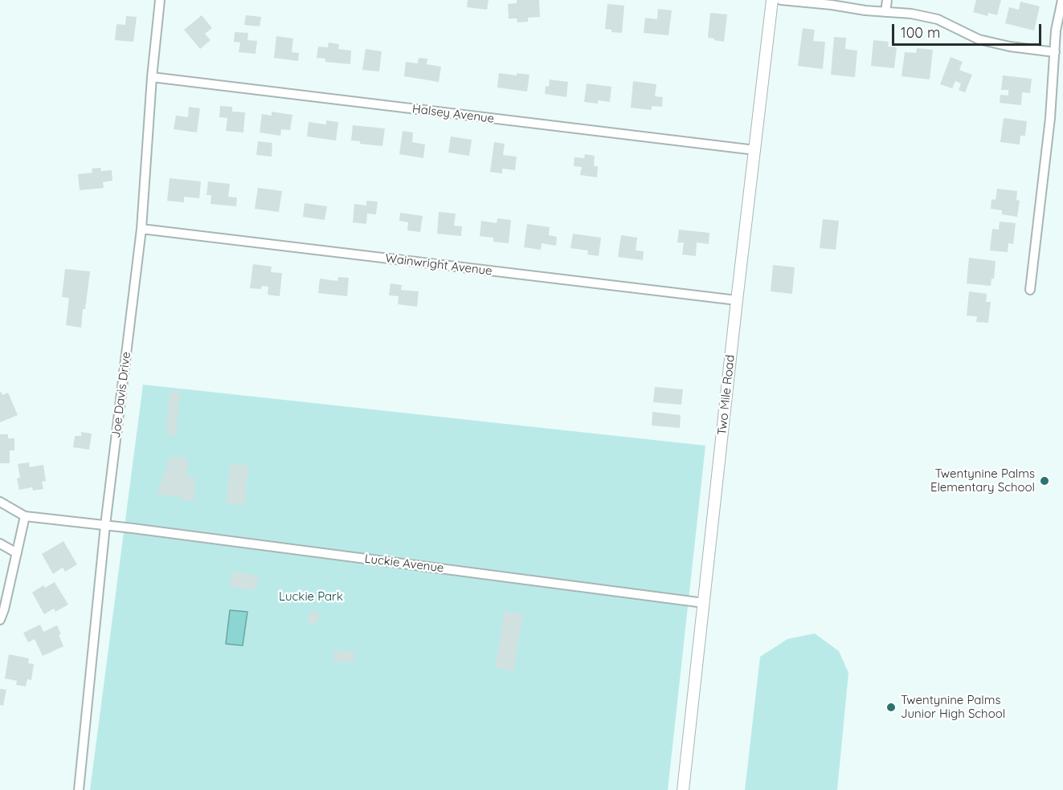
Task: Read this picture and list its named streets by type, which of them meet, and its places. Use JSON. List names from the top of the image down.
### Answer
{
  "streets": {
    "street": [
      "Halsey Avenue",
      "Wainwright Avenue",
      "Joe Davis Drive",
      "Two Mile Road",
      "Luckie Avenue"
    ]
  },
  "crossings": [
    ["Halsey Avenue", "Joe Davis Drive"],
    ["Halsey Avenue", "Two Mile Road"],
    ["Wainwright Avenue", "Joe Davis Drive"],
    ["Wainwright Avenue", "Two Mile Road"],
    ["Joe Davis Drive", "Luckie Avenue"],
    ["Two Mile Road", "Luckie Avenue"]
  ],
  "parks": ["Luckie Park"],
  "places": ["Twentynine Palms Elementary School", "Twentynine Palms Junior High School"],
  "scale_bar": "100 m"
}
